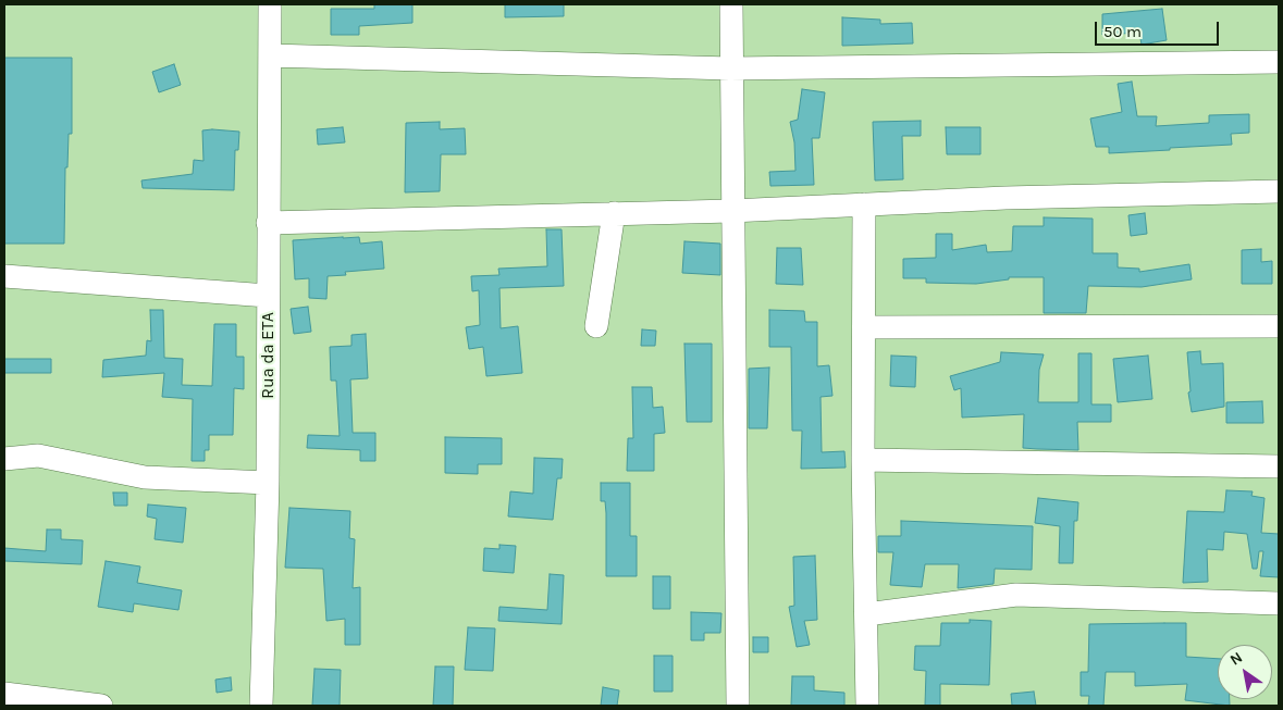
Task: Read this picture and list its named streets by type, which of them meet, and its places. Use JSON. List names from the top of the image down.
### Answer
{
  "streets": {
    "street": ["Rua da ETA"]
  },
  "scale_bar": "50 m",
  "north": "top left"
}
